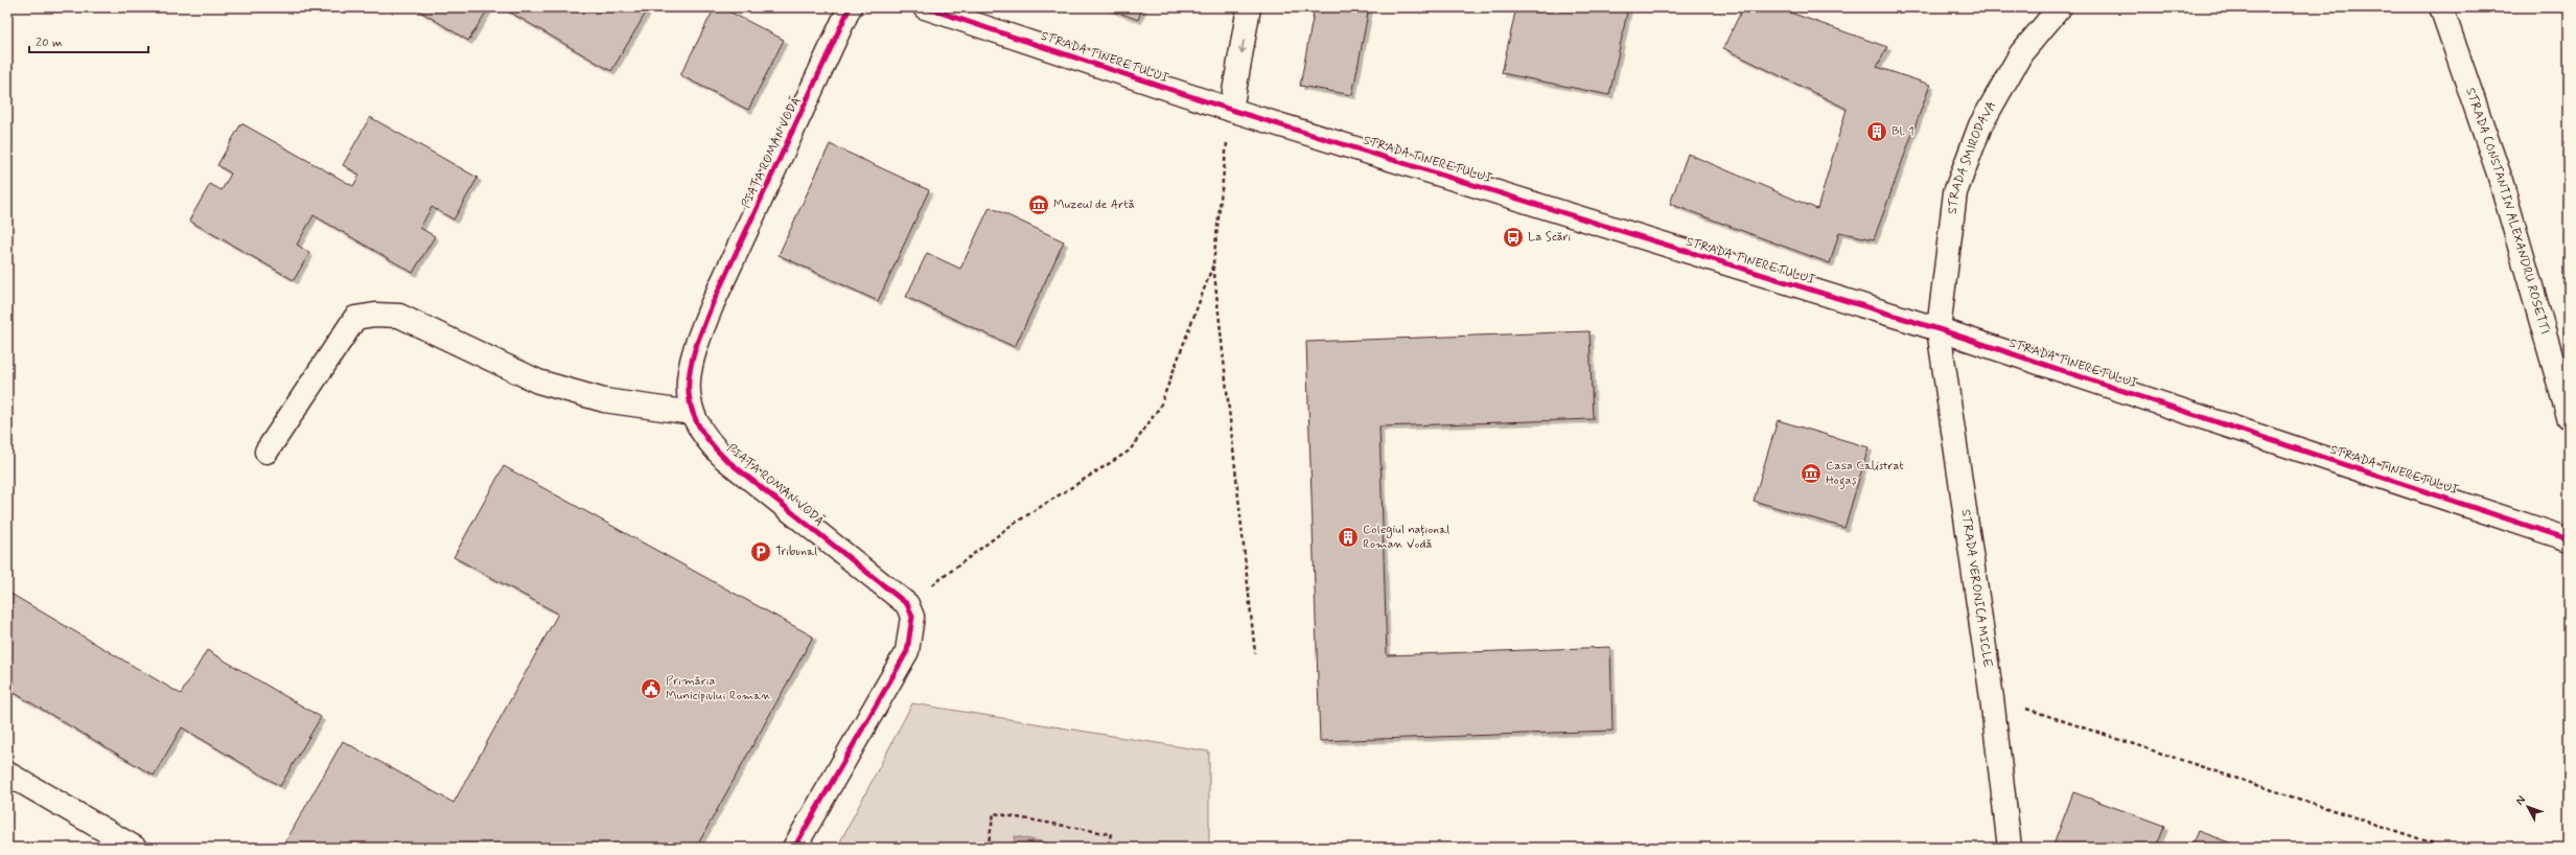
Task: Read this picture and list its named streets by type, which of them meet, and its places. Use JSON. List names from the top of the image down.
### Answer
{
  "streets": {
    "street": [
      "STRADA TINERETULUI",
      "PIAȚA ROMAN VODĂ",
      "STRADA SMIRODAVA",
      "STRADA CONSTANTIN ALEXANDRU ROSETTI",
      "STRADA VERONICA MICLE"
    ]
  },
  "crossings": [
    ["STRADA TINERETULUI", "STRADA SMIRODAVA"],
    ["STRADA TINERETULUI", "STRADA VERONICA MICLE"],
    ["STRADA SMIRODAVA", "STRADA VERONICA MICLE"]
  ],
  "places": {
    "building": ["Bl. 1", "Colegiul național Roman Vodă"],
    "museum": ["Muzeul de Artă", "Casa Calistrat Hogaș"],
    "bus stop": ["La Scări"],
    "parking": ["Tribunal"],
    "public building": ["Primăria Municipiului Roman"]
  },
  "scale_bar": "20 m",
  "north": "top left"
}
